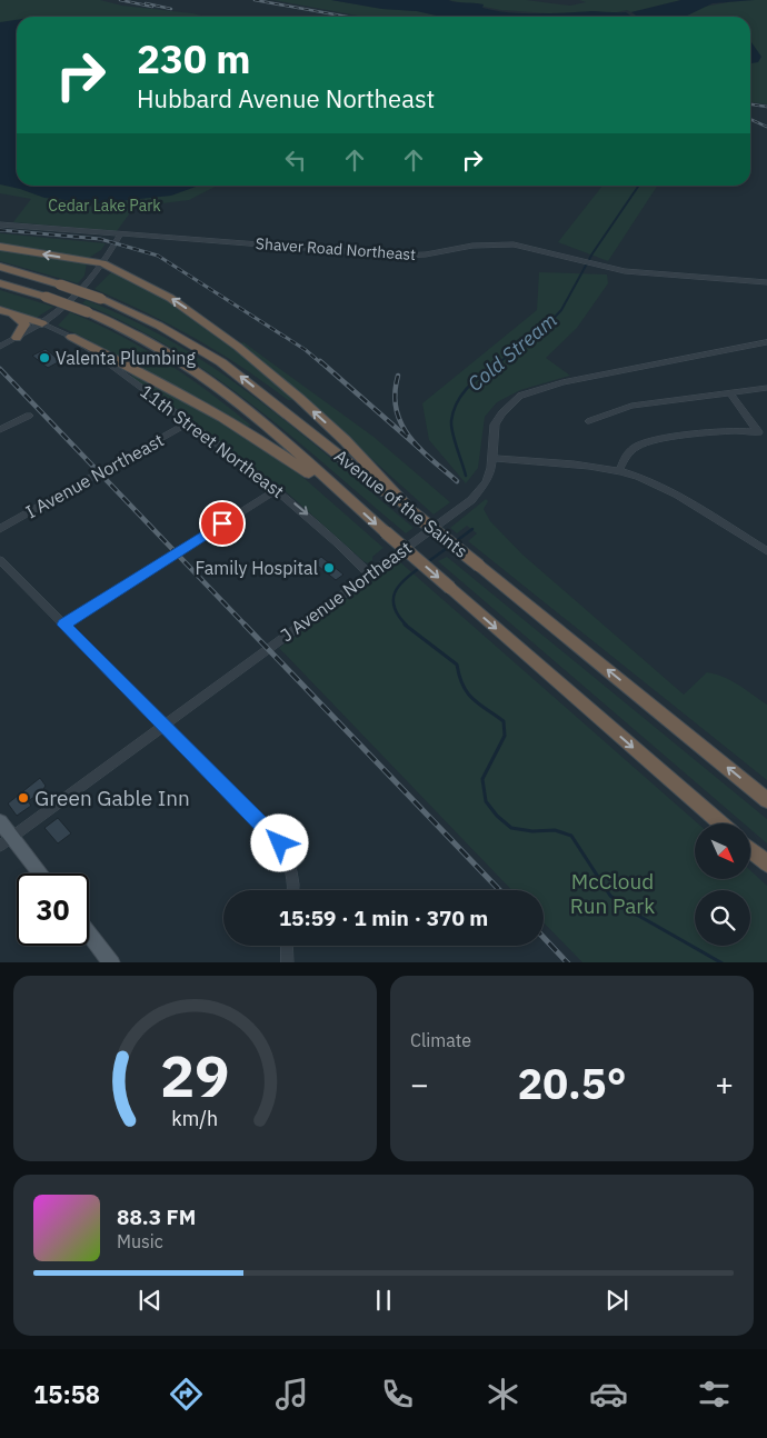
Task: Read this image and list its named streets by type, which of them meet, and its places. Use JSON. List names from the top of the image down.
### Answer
{
  "streets": {
    "highway": ["Avenue of the Saints"],
    "street": [
      "Shaver Road Northeast",
      "11th Street Northeast",
      "I Avenue Northeast",
      "J Avenue Northeast"
    ]
  },
  "crossings": [
    ["11th Street Northeast", "I Avenue Northeast"],
    ["11th Street Northeast", "J Avenue Northeast"]
  ],
  "water": ["Cold Stream"],
  "parks": ["Cedar Lake Park", "McCloud Run Park"],
  "places": ["Valenta Plumbing", "Family Hospital", "Green Gable Inn"],
  "north": "bottom right",
  "page": {
    "turn": ["230 m", "Hubbard Avenue Northeast"],
    "limit": "30",
    "trip": "15:59 · 1 min · 370 m",
    "tile": "Climate",
    "heat": ["−", "20.5°", "+"],
    "song": ["88.3 FM", "Music"],
    "tabs": "15:58",
    "gauge": ["29", "km/h"]
  }
}
